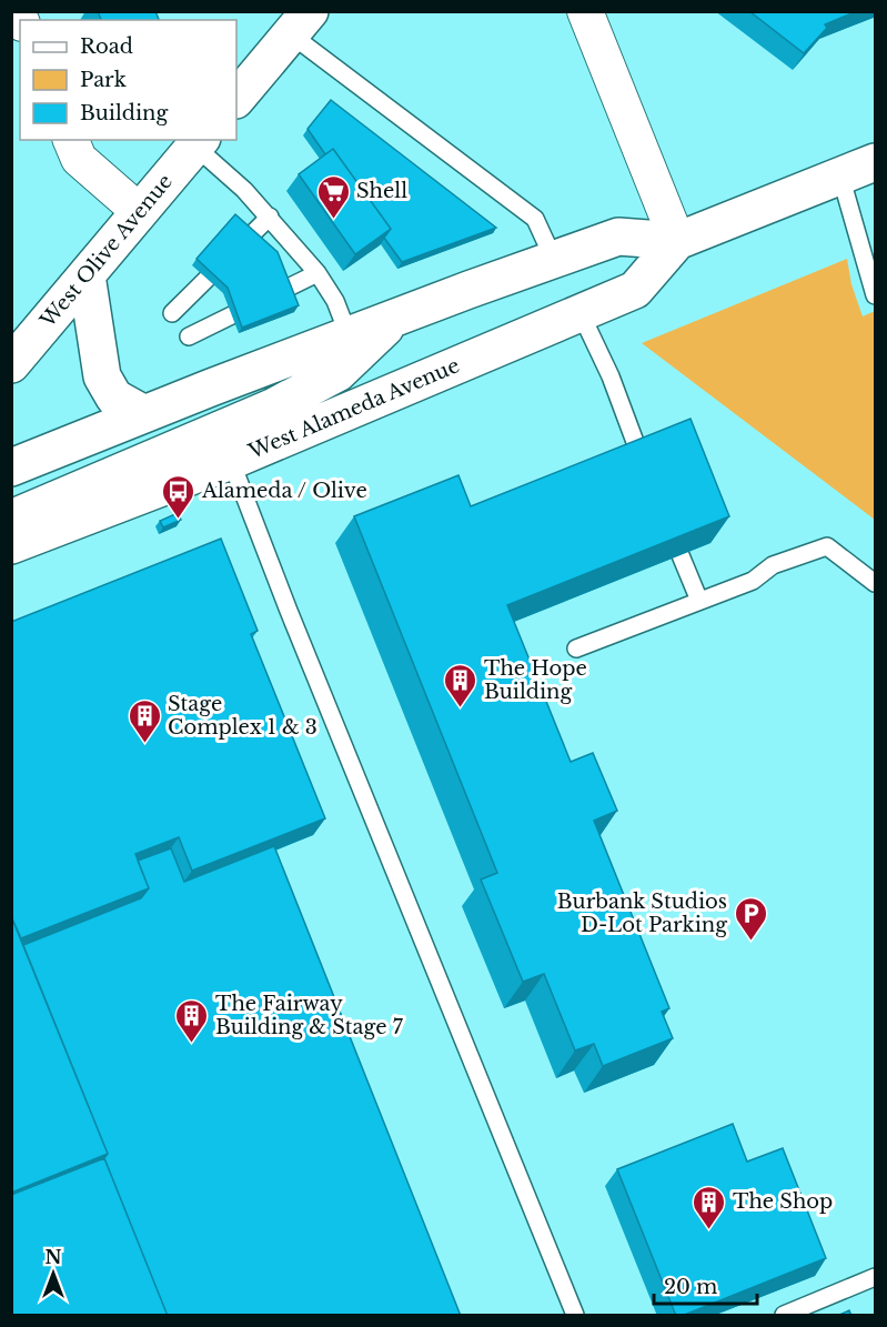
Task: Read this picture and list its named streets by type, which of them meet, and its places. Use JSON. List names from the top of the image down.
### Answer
{
  "streets": {
    "main road": ["West Olive Avenue", "West Alameda Avenue"]
  },
  "places": {
    "supermarket": ["Shell"],
    "bus stop": ["Alameda / Olive"],
    "building": [
      "The Hope Building",
      "Stage Complex 1 & 3",
      "The Fairway Building & Stage 7",
      "The Shop"
    ],
    "parking": ["Burbank Studios D-Lot Parking"]
  },
  "legend": ["Road", "Park", "Building"],
  "scale_bar": "20 m",
  "north": "top"
}
